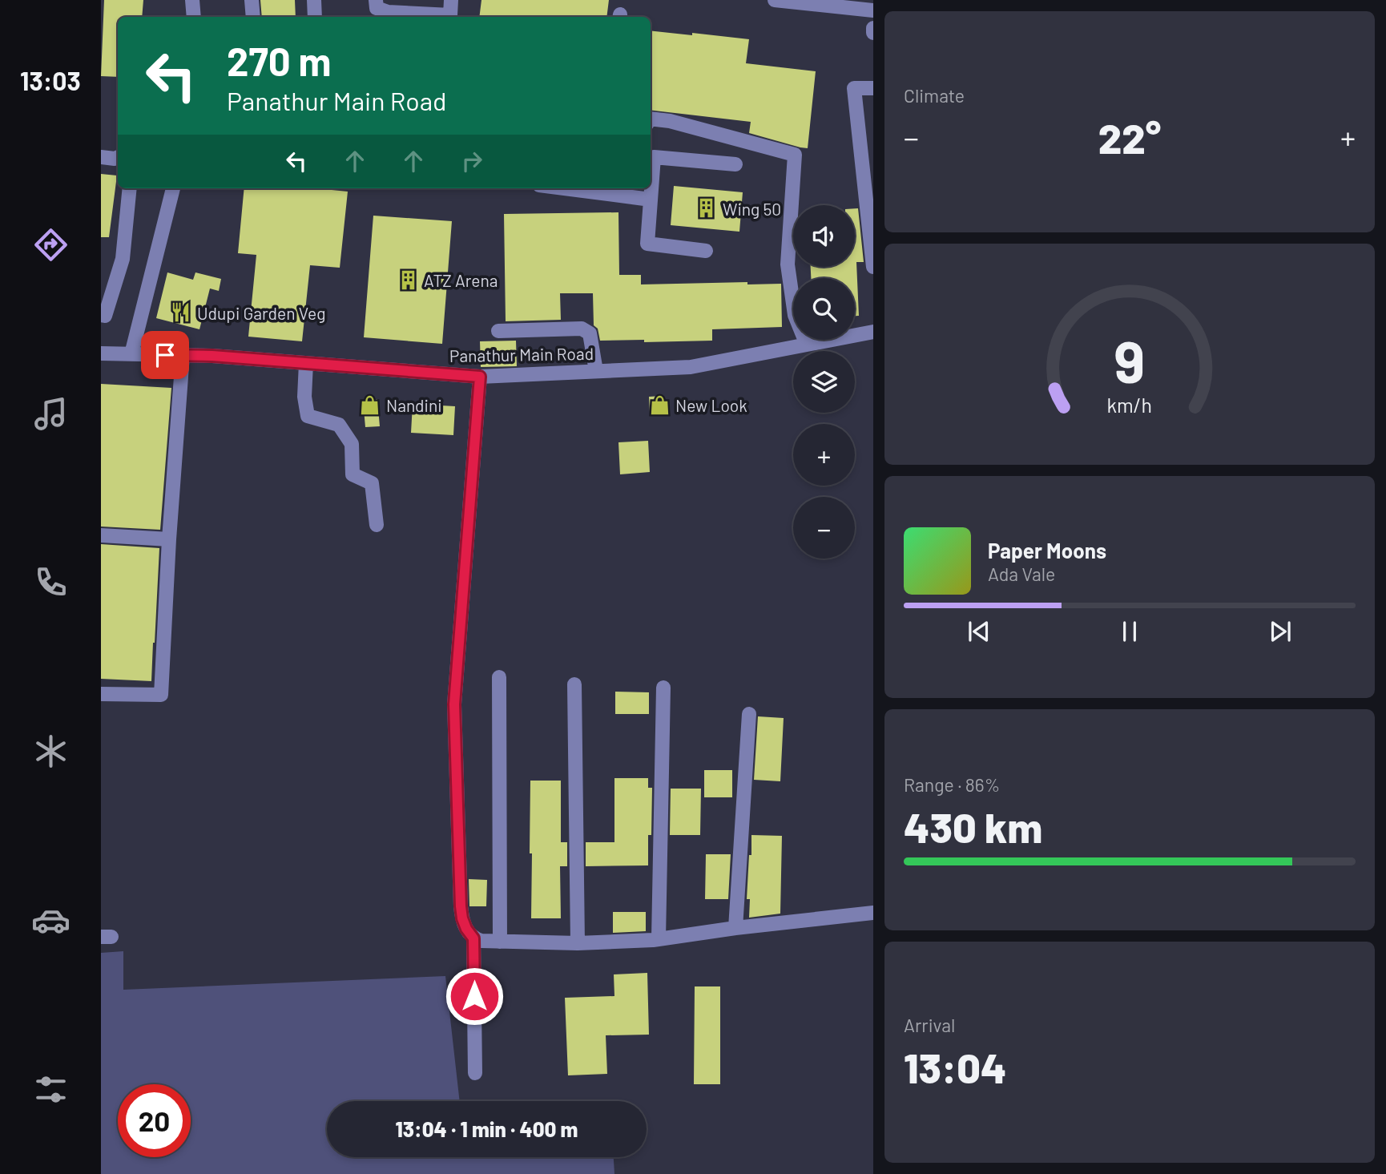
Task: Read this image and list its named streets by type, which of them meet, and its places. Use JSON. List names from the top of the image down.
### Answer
{
  "streets": {
    "street": ["Panathur Main Road"]
  },
  "places": {
    "building": ["Wing 50", "ATZ Arena"],
    "restaurant": ["Udupi Garden Veg"],
    "shop": ["Nandini", "New Look"]
  },
  "page": {
    "tabs": "13:03",
    "tile": [
      "Climate",
      ["Range · 86%", "430 km"],
      ["Arrival", "13:04"]
    ],
    "turn": ["270 m", "Panathur Main Road"],
    "heat": ["−", "22°", "+"],
    "map_buttons": ["+", "−"],
    "song": ["Paper Moons", "Ada Vale"],
    "limit": "20",
    "trip": "13:04 · 1 min · 400 m",
    "gauge": ["9", "km/h"]
  }
}
